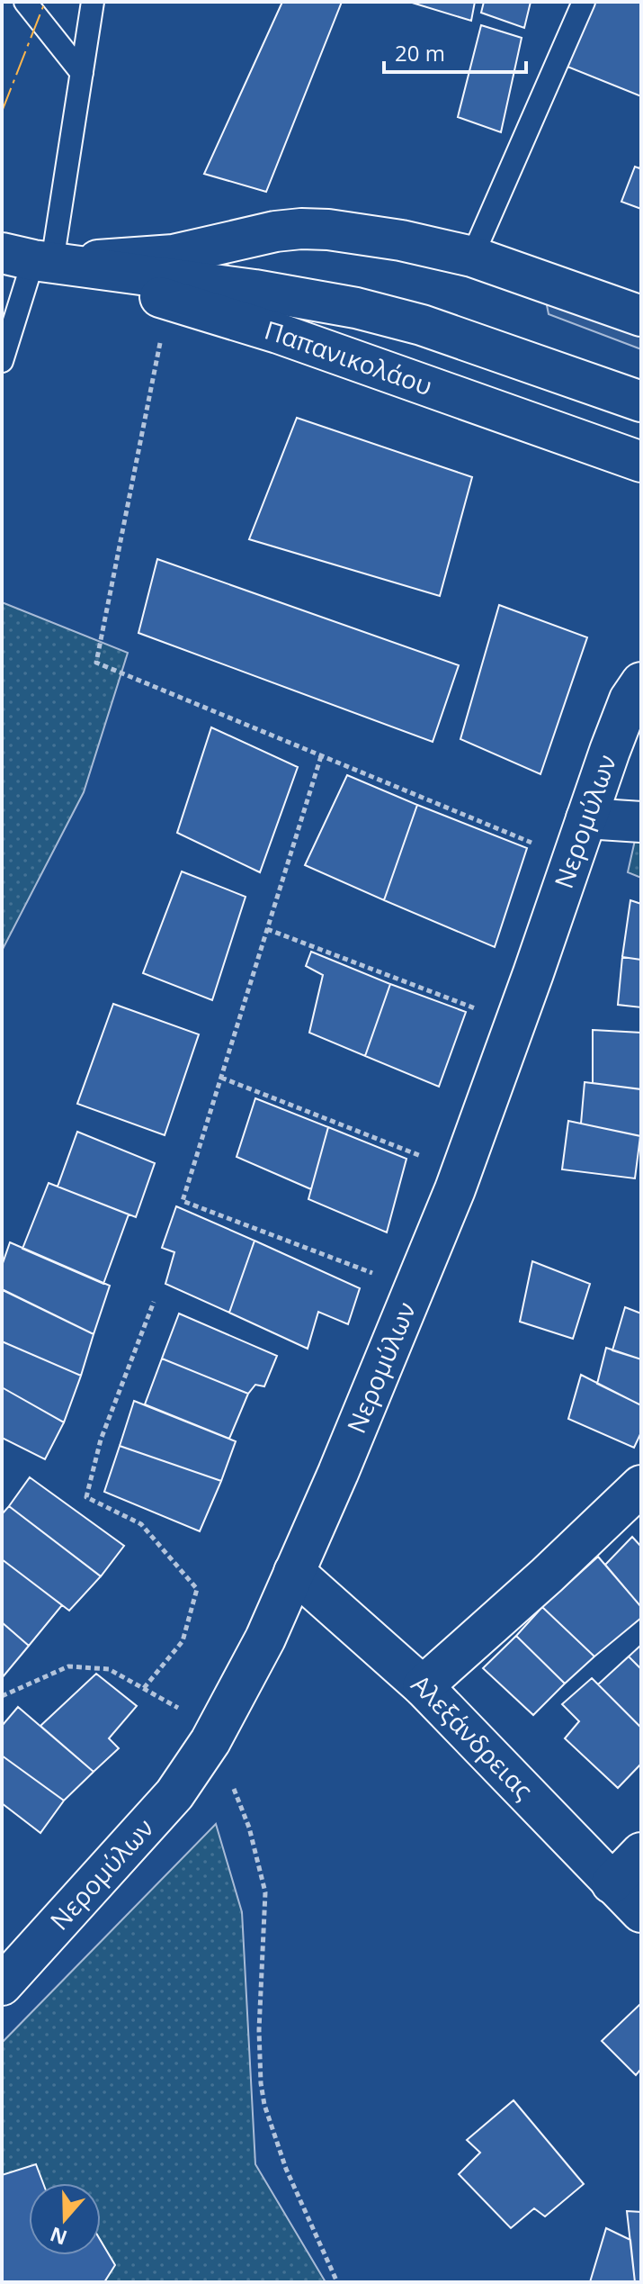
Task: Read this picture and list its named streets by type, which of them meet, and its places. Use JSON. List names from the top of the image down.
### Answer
{
  "streets": {
    "street": ["Παπανικολάου", "Νερομύλων", "Αλεξάνδρειας"]
  },
  "crossings": [
    ["Νερομύλων", "Αλεξάνδρειας"]
  ],
  "scale_bar": "20 m",
  "north": "bottom"
}
